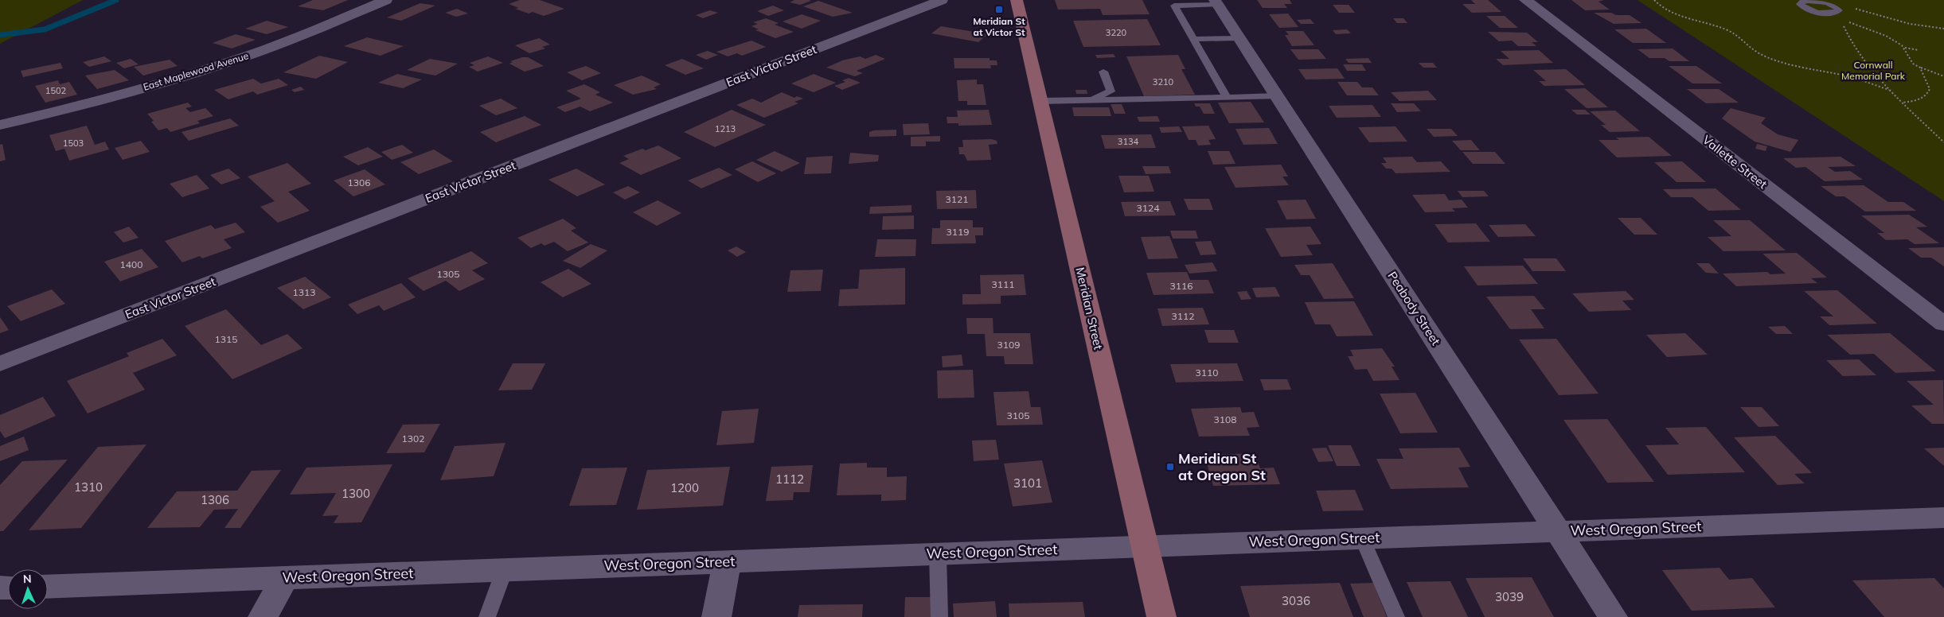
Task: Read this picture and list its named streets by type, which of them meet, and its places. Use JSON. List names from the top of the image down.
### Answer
{
  "streets": {
    "main road": ["Meridian Street"],
    "street": [
      "East Victor Street",
      "East Maplewood Avenue",
      "Vallette Street",
      "Peabody Street",
      "West Oregon Street"
    ]
  },
  "crossings": [
    ["Meridian Street", "West Oregon Street"],
    ["Peabody Street", "West Oregon Street"]
  ],
  "parks": ["Cornwall Memorial Park"],
  "places": {
    "transit": ["Meridian St at Victor St", "Meridian St at Oregon St"]
  },
  "house_numbers": [
    "3220",
    "3210",
    "1502",
    "1213",
    "3134",
    "1503",
    "1306",
    "3121",
    "3124",
    "3119",
    "1400",
    "1305",
    "3111",
    "3116",
    "1313",
    "3112",
    "1315",
    "3109",
    "3110",
    "3105",
    "3108",
    "1302",
    "1112",
    "3101",
    "1310",
    "1200",
    "1300",
    "1306",
    "3039",
    "3036"
  ],
  "north": "top"
}
